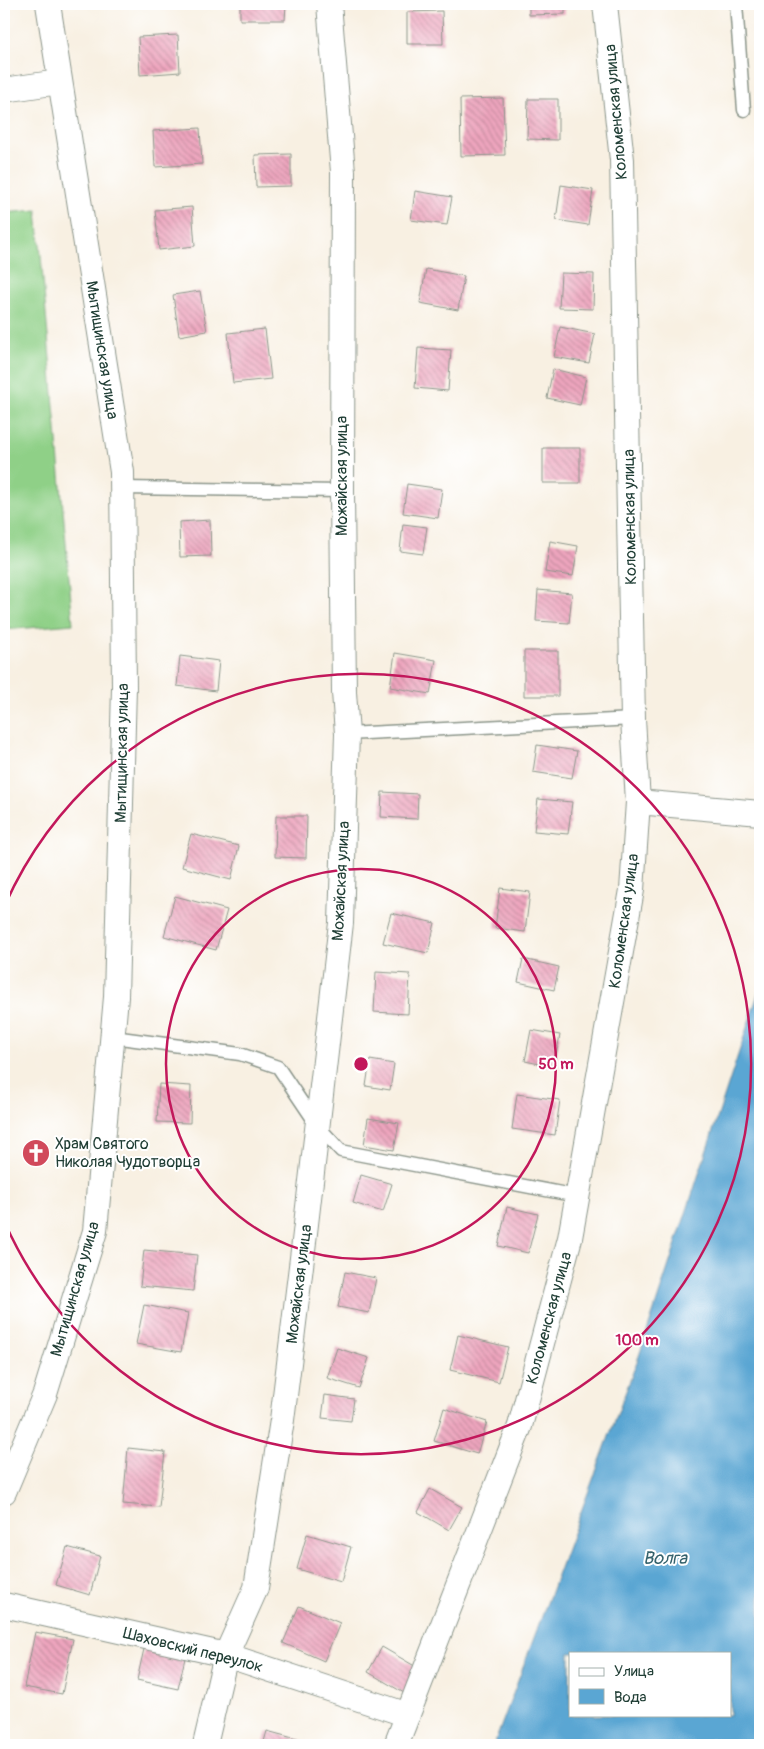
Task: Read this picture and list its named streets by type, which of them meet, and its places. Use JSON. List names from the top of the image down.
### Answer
{
  "streets": {
    "street": [
      "Коломенская улица",
      "Мытищинская улица",
      "Можайская улица",
      "Шаховский переулок"
    ]
  },
  "crossings": [
    ["Коломенская улица", "Шаховский переулок"],
    ["Можайская улица", "Шаховский переулок"]
  ],
  "water": ["Волга"],
  "places": {
    "church": ["Храм Святого Николая Чудотворца"]
  },
  "legend": ["Улица", "Вода"],
  "rings": ["50 m", "100 m"]
}
